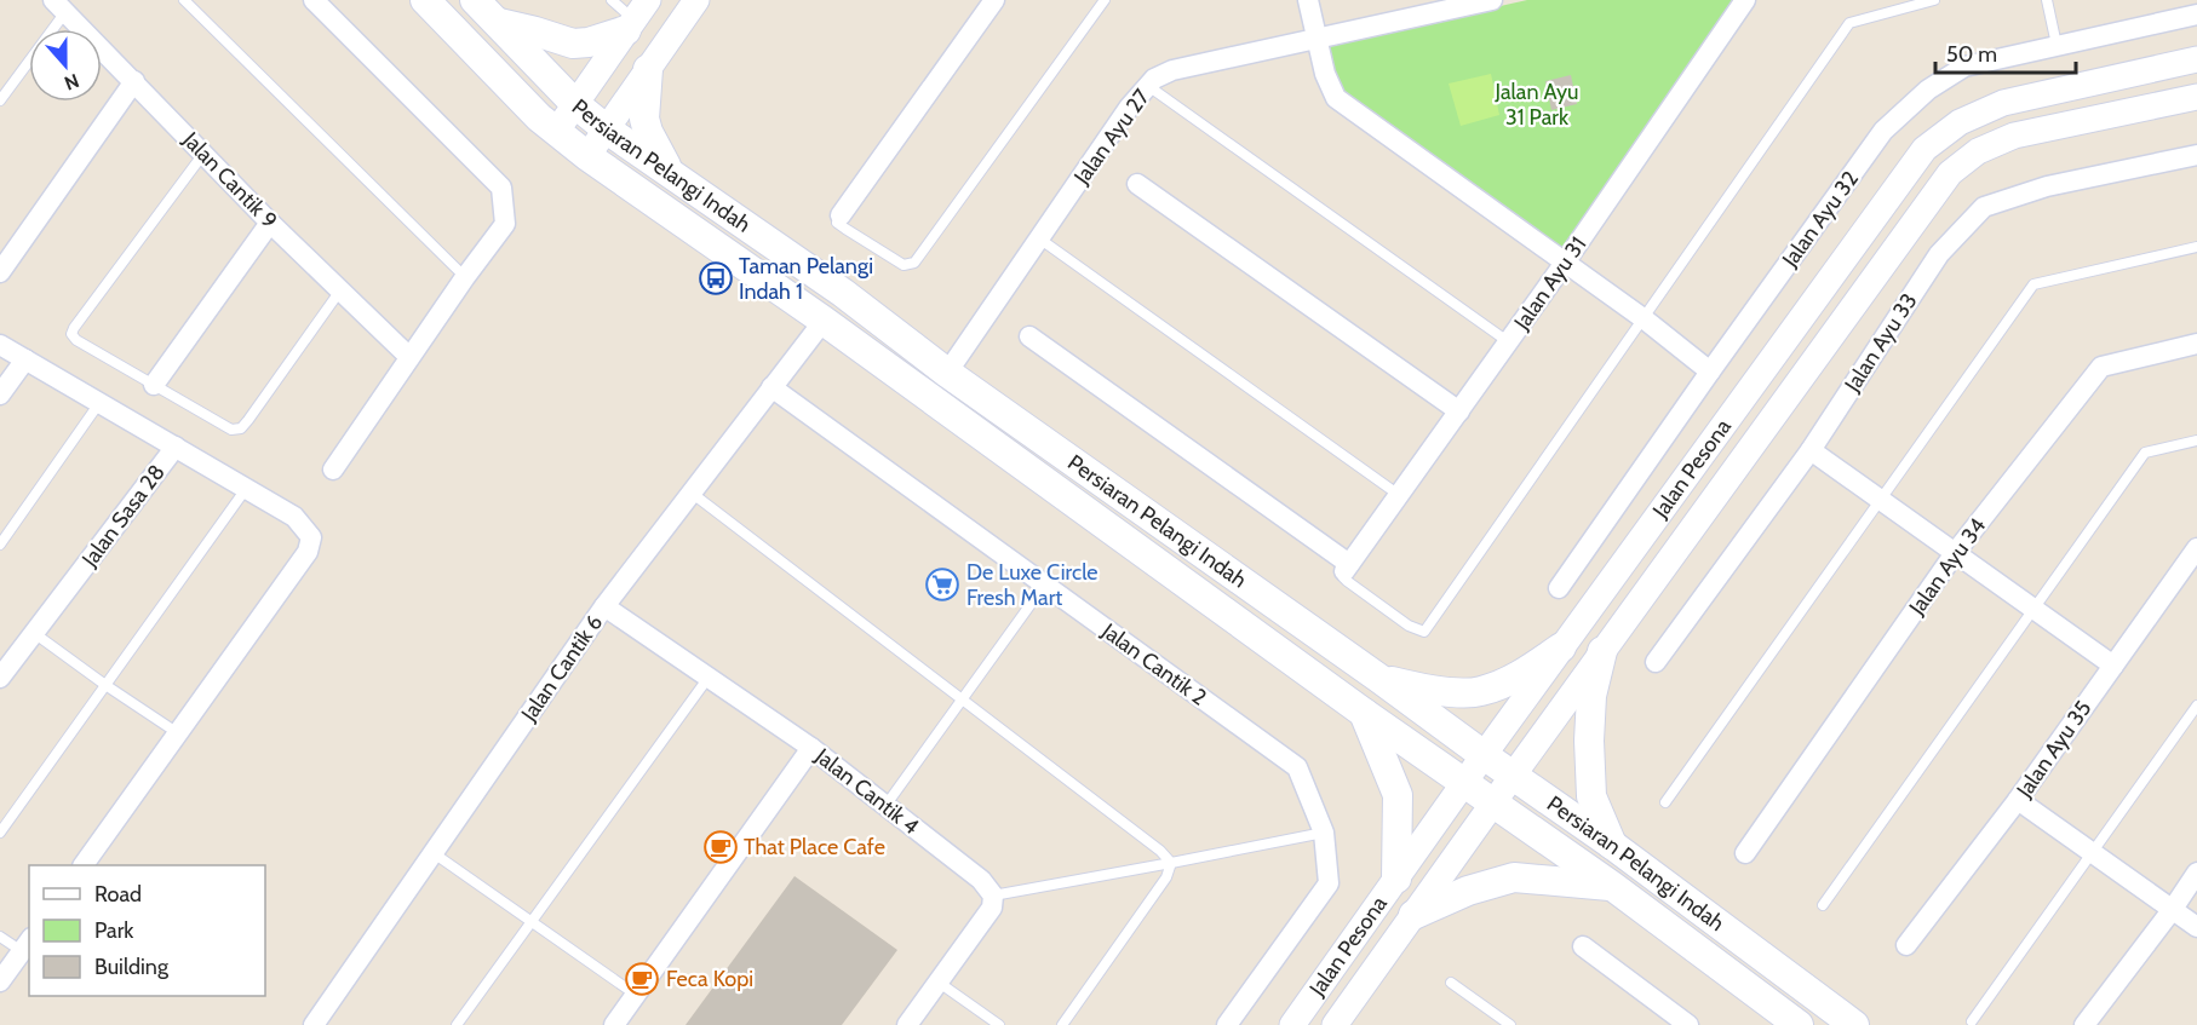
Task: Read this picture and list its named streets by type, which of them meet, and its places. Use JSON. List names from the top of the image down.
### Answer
{
  "streets": {
    "main road": ["Persiaran Pelangi Indah"],
    "street": [
      "Jalan Ayu 27",
      "Jalan Cantik 9",
      "Jalan Ayu 32",
      "Jalan Ayu 31",
      "Jalan Ayu 33",
      "Jalan Pesona",
      "Jalan Sasa 28",
      "Jalan Ayu 34",
      "Jalan Cantik 2",
      "Jalan Cantik 6",
      "Jalan Ayu 35",
      "Jalan Cantik 4"
    ]
  },
  "crossings": [
    ["Jalan Ayu 27", "Persiaran Pelangi Indah"],
    ["Persiaran Pelangi Indah", "Jalan Pesona"],
    ["Persiaran Pelangi Indah", "Jalan Cantik 6"],
    ["Jalan Cantik 2", "Jalan Cantik 6"],
    ["Jalan Cantik 6", "Jalan Cantik 4"]
  ],
  "parks": ["Jalan Ayu 31 Park"],
  "places": {
    "bus stop": ["Taman Pelangi Indah 1"],
    "supermarket": ["De Luxe Circle Fresh Mart"],
    "cafe": ["That Place Cafe", "Feca Kopi"]
  },
  "legend": ["Road", "Park", "Building"],
  "scale_bar": "50 m",
  "north": "bottom"
}
